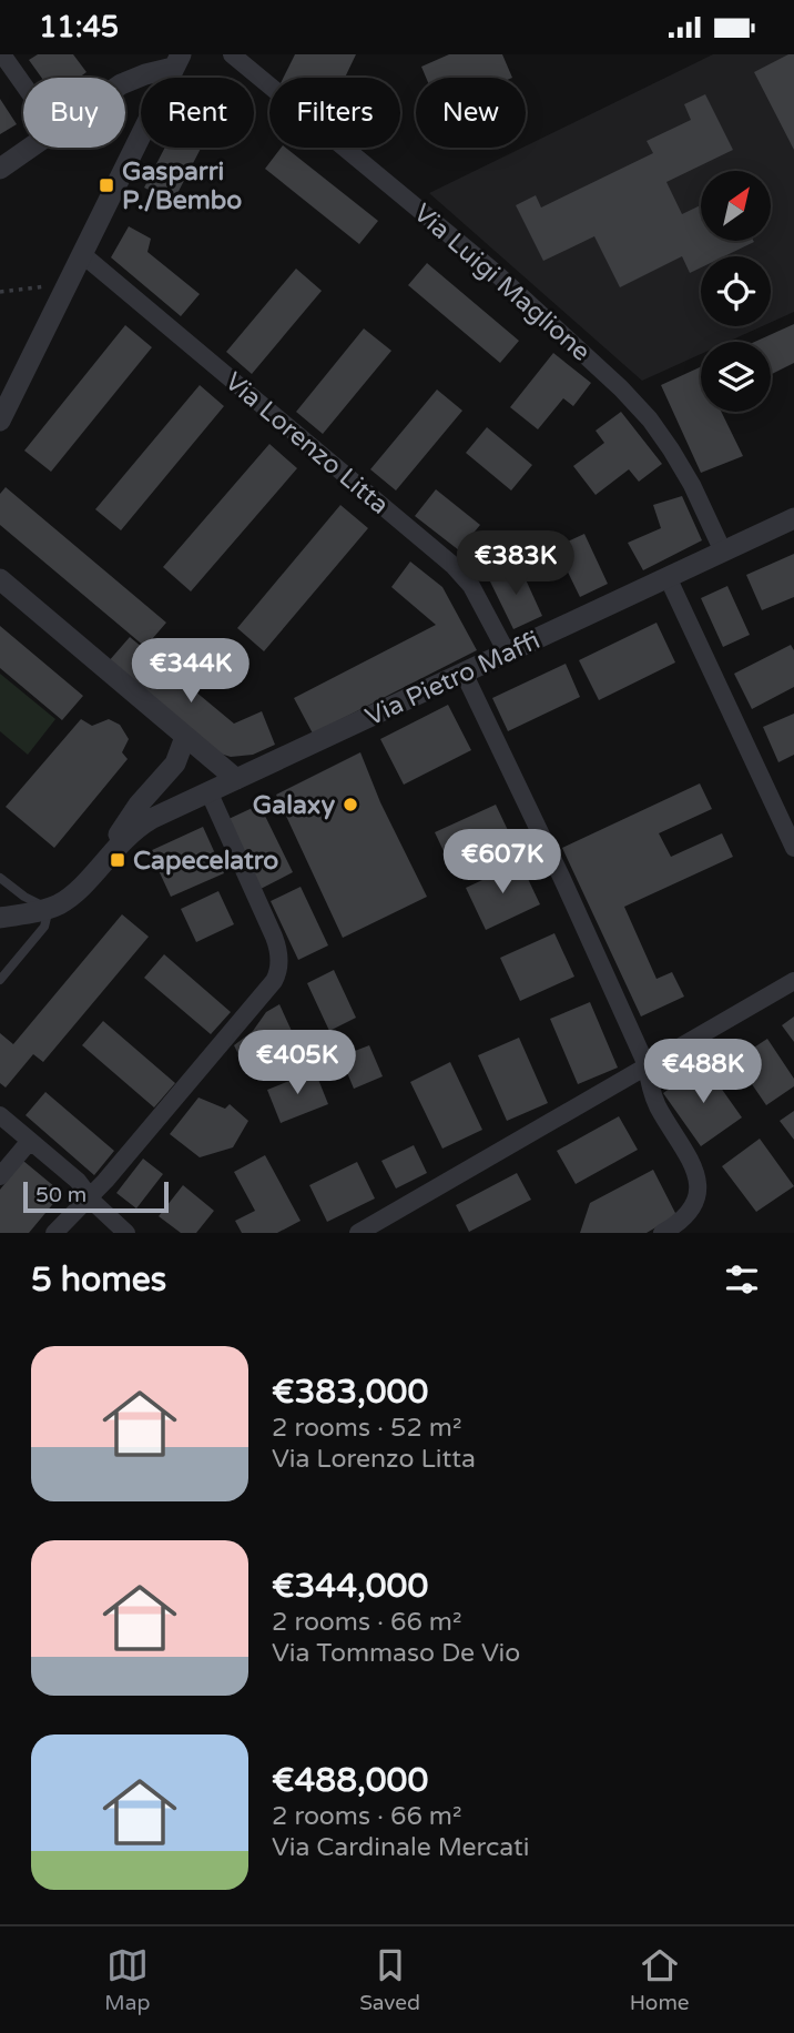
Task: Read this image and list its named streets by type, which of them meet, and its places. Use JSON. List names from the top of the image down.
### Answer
{
  "streets": {
    "street": ["Via Luigi Maglione", "Via Lorenzo Litta", "Via Pietro Maffi"]
  },
  "crossings": [
    ["Via Luigi Maglione", "Via Pietro Maffi"],
    ["Via Lorenzo Litta", "Via Pietro Maffi"]
  ],
  "places": {
    "transit": ["Gasparri P./Bembo", "Capecelatro"],
    "other": ["Galaxy"]
  },
  "scale_bar": "50 m",
  "north": "top right",
  "page": {
    "status": "11:45",
    "chip": [
      "Buy",
      "Rent",
      "Filters",
      "New"
    ],
    "price": [
      "€383K",
      "€344K",
      "€607K",
      "€405K",
      "€488K"
    ],
    "scale": "50 m",
    "heading": "5 homes",
    "list": [
      {
        "name": "€383,000",
        "note": "2 rooms · 52 m² · Via Lorenzo Litta"
      },
      {
        "name": "€344,000",
        "note": "2 rooms · 66 m² · Via Tommaso De Vio"
      },
      {
        "name": "€488,000",
        "note": "2 rooms · 66 m² · Via Cardinale Mercati"
      }
    ],
    "tabs": ["Map", "Saved", "Home"]
  }
}
